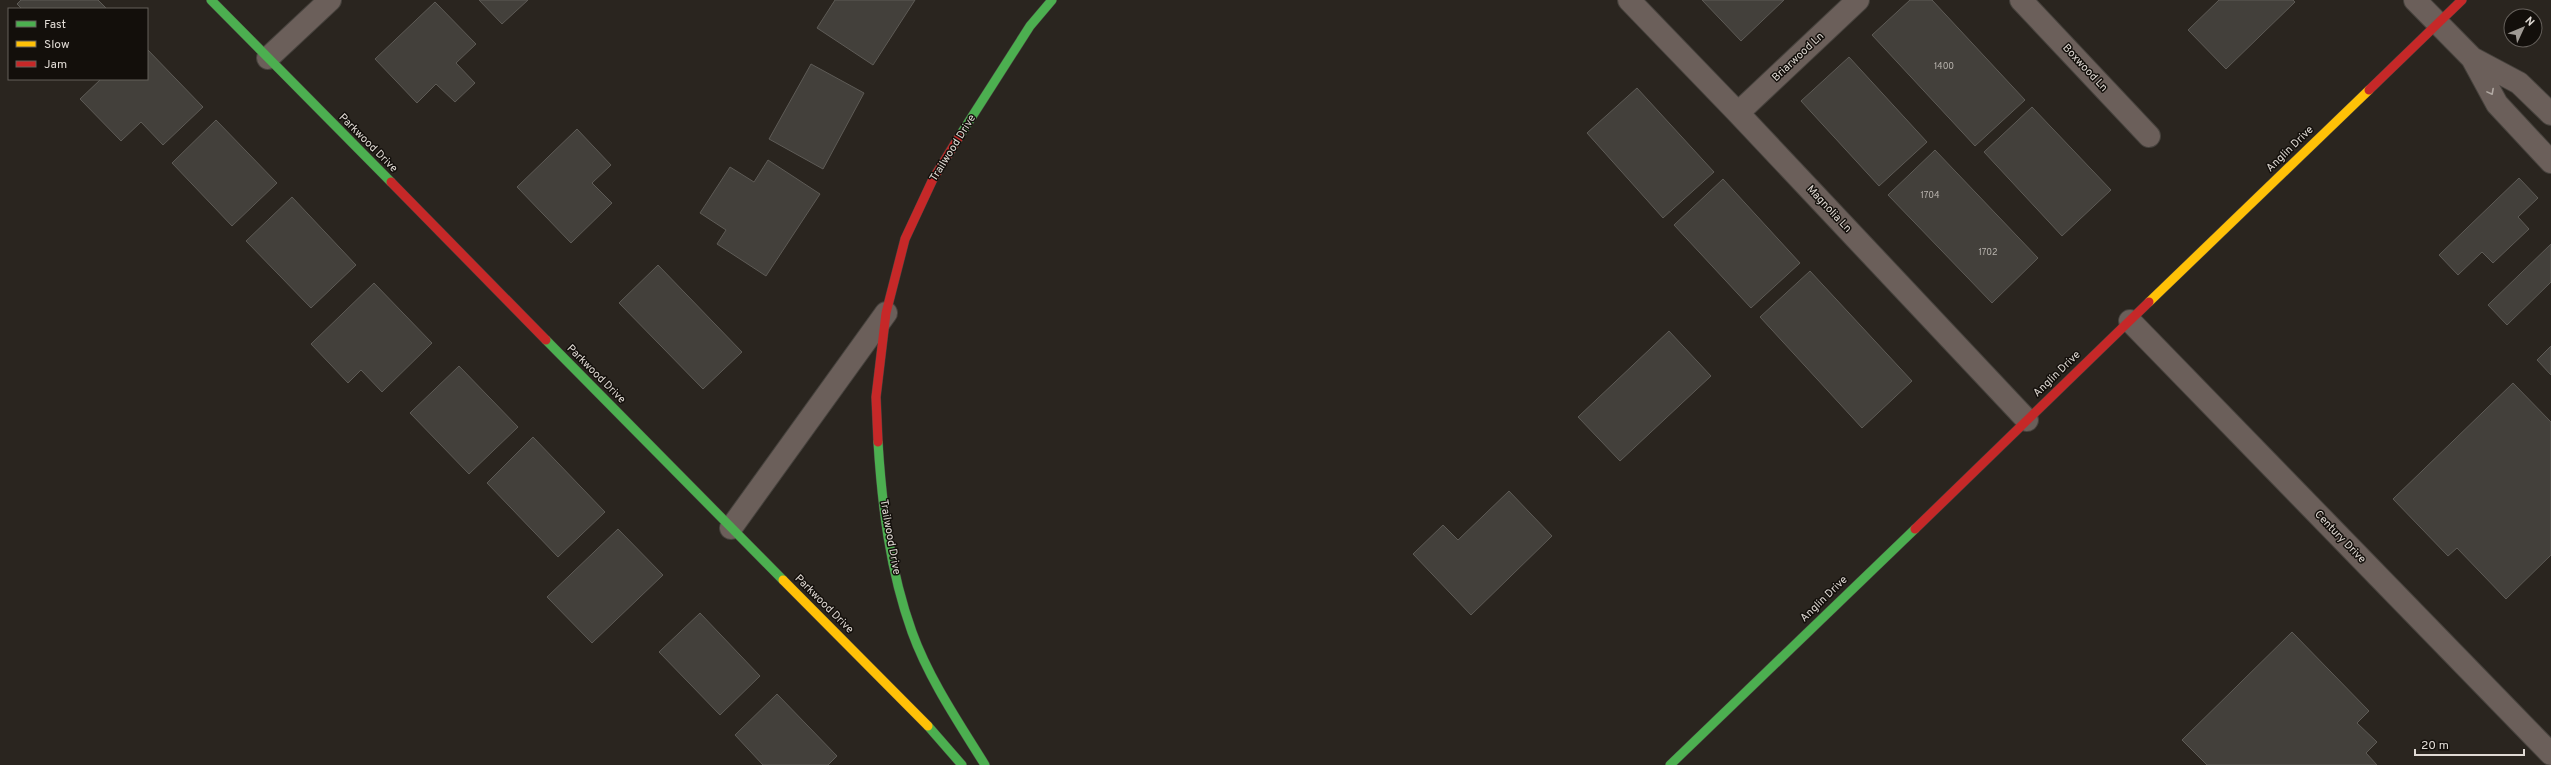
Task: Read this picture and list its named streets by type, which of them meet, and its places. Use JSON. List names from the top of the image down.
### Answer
{
  "streets": {
    "street": [
      "Briarwood Ln",
      "Boxwood Ln",
      "Parkwood Drive",
      "Trailwood Drive",
      "Anglin Drive",
      "Magnolia Ln",
      "Century Drive"
    ]
  },
  "crossings": [
    ["Briarwood Ln", "Magnolia Ln"],
    ["Parkwood Drive", "Trailwood Drive"],
    ["Anglin Drive", "Magnolia Ln"],
    ["Anglin Drive", "Century Drive"]
  ],
  "house_numbers": ["1400", "1704", "1702"],
  "legend": ["Fast", "Slow", "Jam"],
  "scale_bar": "20 m",
  "north": "top right"
}
